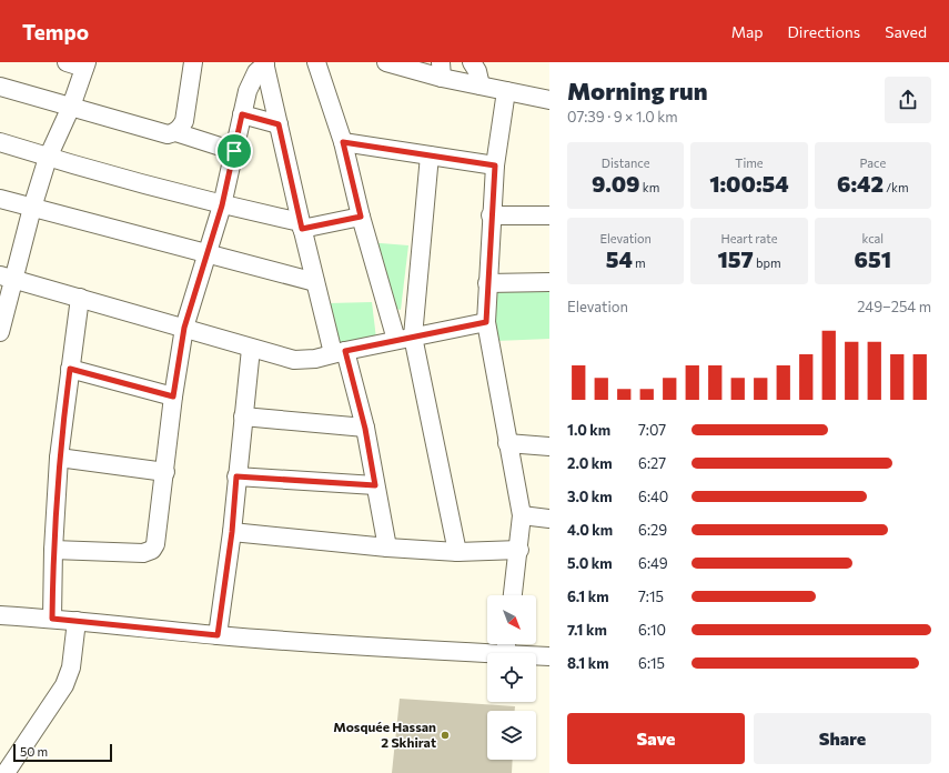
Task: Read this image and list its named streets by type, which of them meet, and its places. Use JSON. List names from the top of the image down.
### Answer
{
  "places": ["Mosquée Hassan 2 Skhirat"],
  "scale_bar": "50 m",
  "north": "bottom right",
  "page": {
    "header": "Tempo",
    "nav": ["Map", "Directions", "Saved"],
    "heading": ["Morning run", "07:39 · 9 × 1.0 km"],
    "stats": [
      ["Distance", "9.09 km"],
      ["Time", "1:00:54"],
      ["Pace", "6:42 /km"],
      ["Elevation", "54 m"],
      ["Heart rate", "157 bpm"],
      ["kcal", "651"]
    ],
    "chart": ["Elevation", "249–254 m"],
    "list": [
      {
        "name": "1.0 km",
        "note": "7:07"
      },
      {
        "name": "2.0 km",
        "note": "6:27"
      },
      {
        "name": "3.0 km",
        "note": "6:40"
      },
      {
        "name": "4.0 km",
        "note": "6:29"
      },
      {
        "name": "5.0 km",
        "note": "6:49"
      },
      {
        "name": "6.1 km",
        "note": "7:15"
      },
      {
        "name": "7.1 km",
        "note": "6:10"
      },
      {
        "name": "8.1 km",
        "note": "6:15"
      }
    ],
    "buttons": ["Save", "Share"],
    "scale": "50 m"
  }
}
